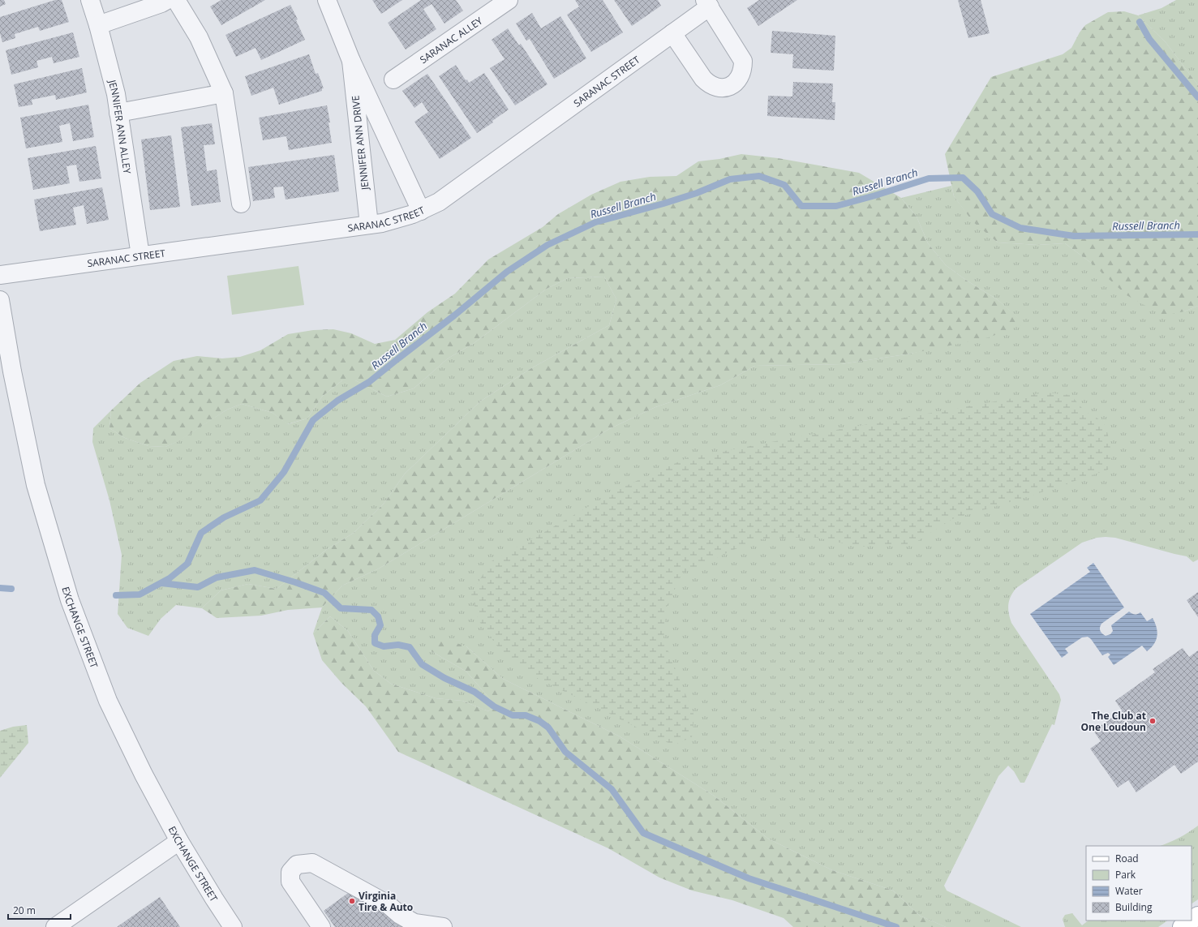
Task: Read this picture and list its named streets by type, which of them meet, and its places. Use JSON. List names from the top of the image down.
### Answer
{
  "streets": {
    "street": [
      "SARANAC ALLEY",
      "SARANAC STREET",
      "JENNIFER ANN ALLEY",
      "JENNIFER ANN DRIVE",
      "EXCHANGE STREET"
    ]
  },
  "crossings": [
    ["SARANAC STREET", "JENNIFER ANN ALLEY"],
    ["SARANAC STREET", "JENNIFER ANN DRIVE"]
  ],
  "water": ["Russell Branch"],
  "places": ["The Club at One Loudoun", "Virginia Tire & Auto"],
  "legend": [
    "Road",
    "Park",
    "Water",
    "Building"
  ],
  "scale_bar": "20 m"
}
